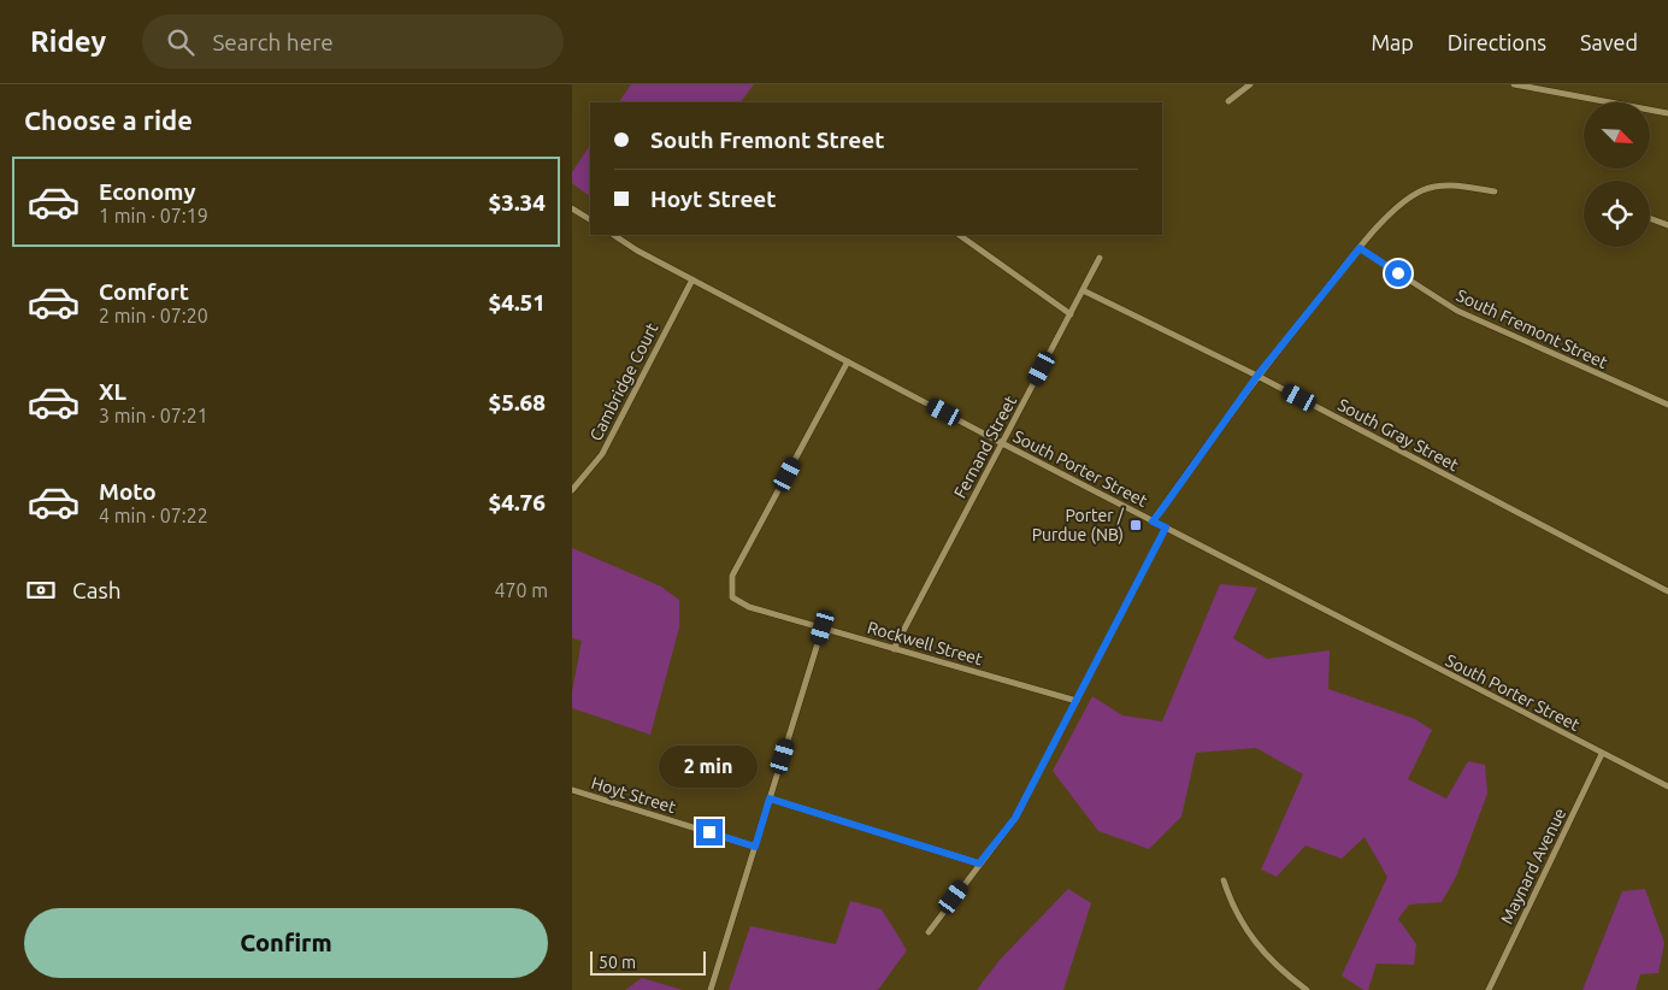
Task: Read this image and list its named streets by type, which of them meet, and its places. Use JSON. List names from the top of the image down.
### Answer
{
  "streets": {
    "street": [
      "South Fremont Street",
      "Cambridge Court",
      "South Gray Street",
      "Fernand Street",
      "South Porter Street",
      "Rockwell Street",
      "Hoyt Street",
      "Maynard Avenue"
    ]
  },
  "crossings": [
    ["Cambridge Court", "South Porter Street"],
    ["South Gray Street", "Fernand Street"],
    ["Fernand Street", "South Porter Street"],
    ["Fernand Street", "Rockwell Street"],
    ["South Porter Street", "Rockwell Street"],
    ["South Porter Street", "Maynard Avenue"]
  ],
  "places": {
    "transit": ["Porter / Purdue (NB)"]
  },
  "scale_bar": "50 m",
  "north": "bottom right",
  "page": {
    "header": "Ridey",
    "search": "Search here",
    "nav": ["Map", "Directions", "Saved"],
    "heading": "Choose a ride",
    "banner": ["South Fremont Street", "Hoyt Street"],
    "list": [
      {
        "name": "Economy",
        "note": "1 min · 07:19",
        "value": "$3.34"
      },
      {
        "name": "Comfort",
        "note": "2 min · 07:20",
        "value": "$4.51"
      },
      {
        "name": "XL",
        "note": "3 min · 07:21",
        "value": "$5.68"
      },
      {
        "name": "Moto",
        "note": "4 min · 07:22",
        "value": "$4.76"
      }
    ],
    "pay": ["Cash", "470 m"],
    "bubble": "2 min",
    "buttons": "Confirm",
    "scale": "50 m"
  }
}
